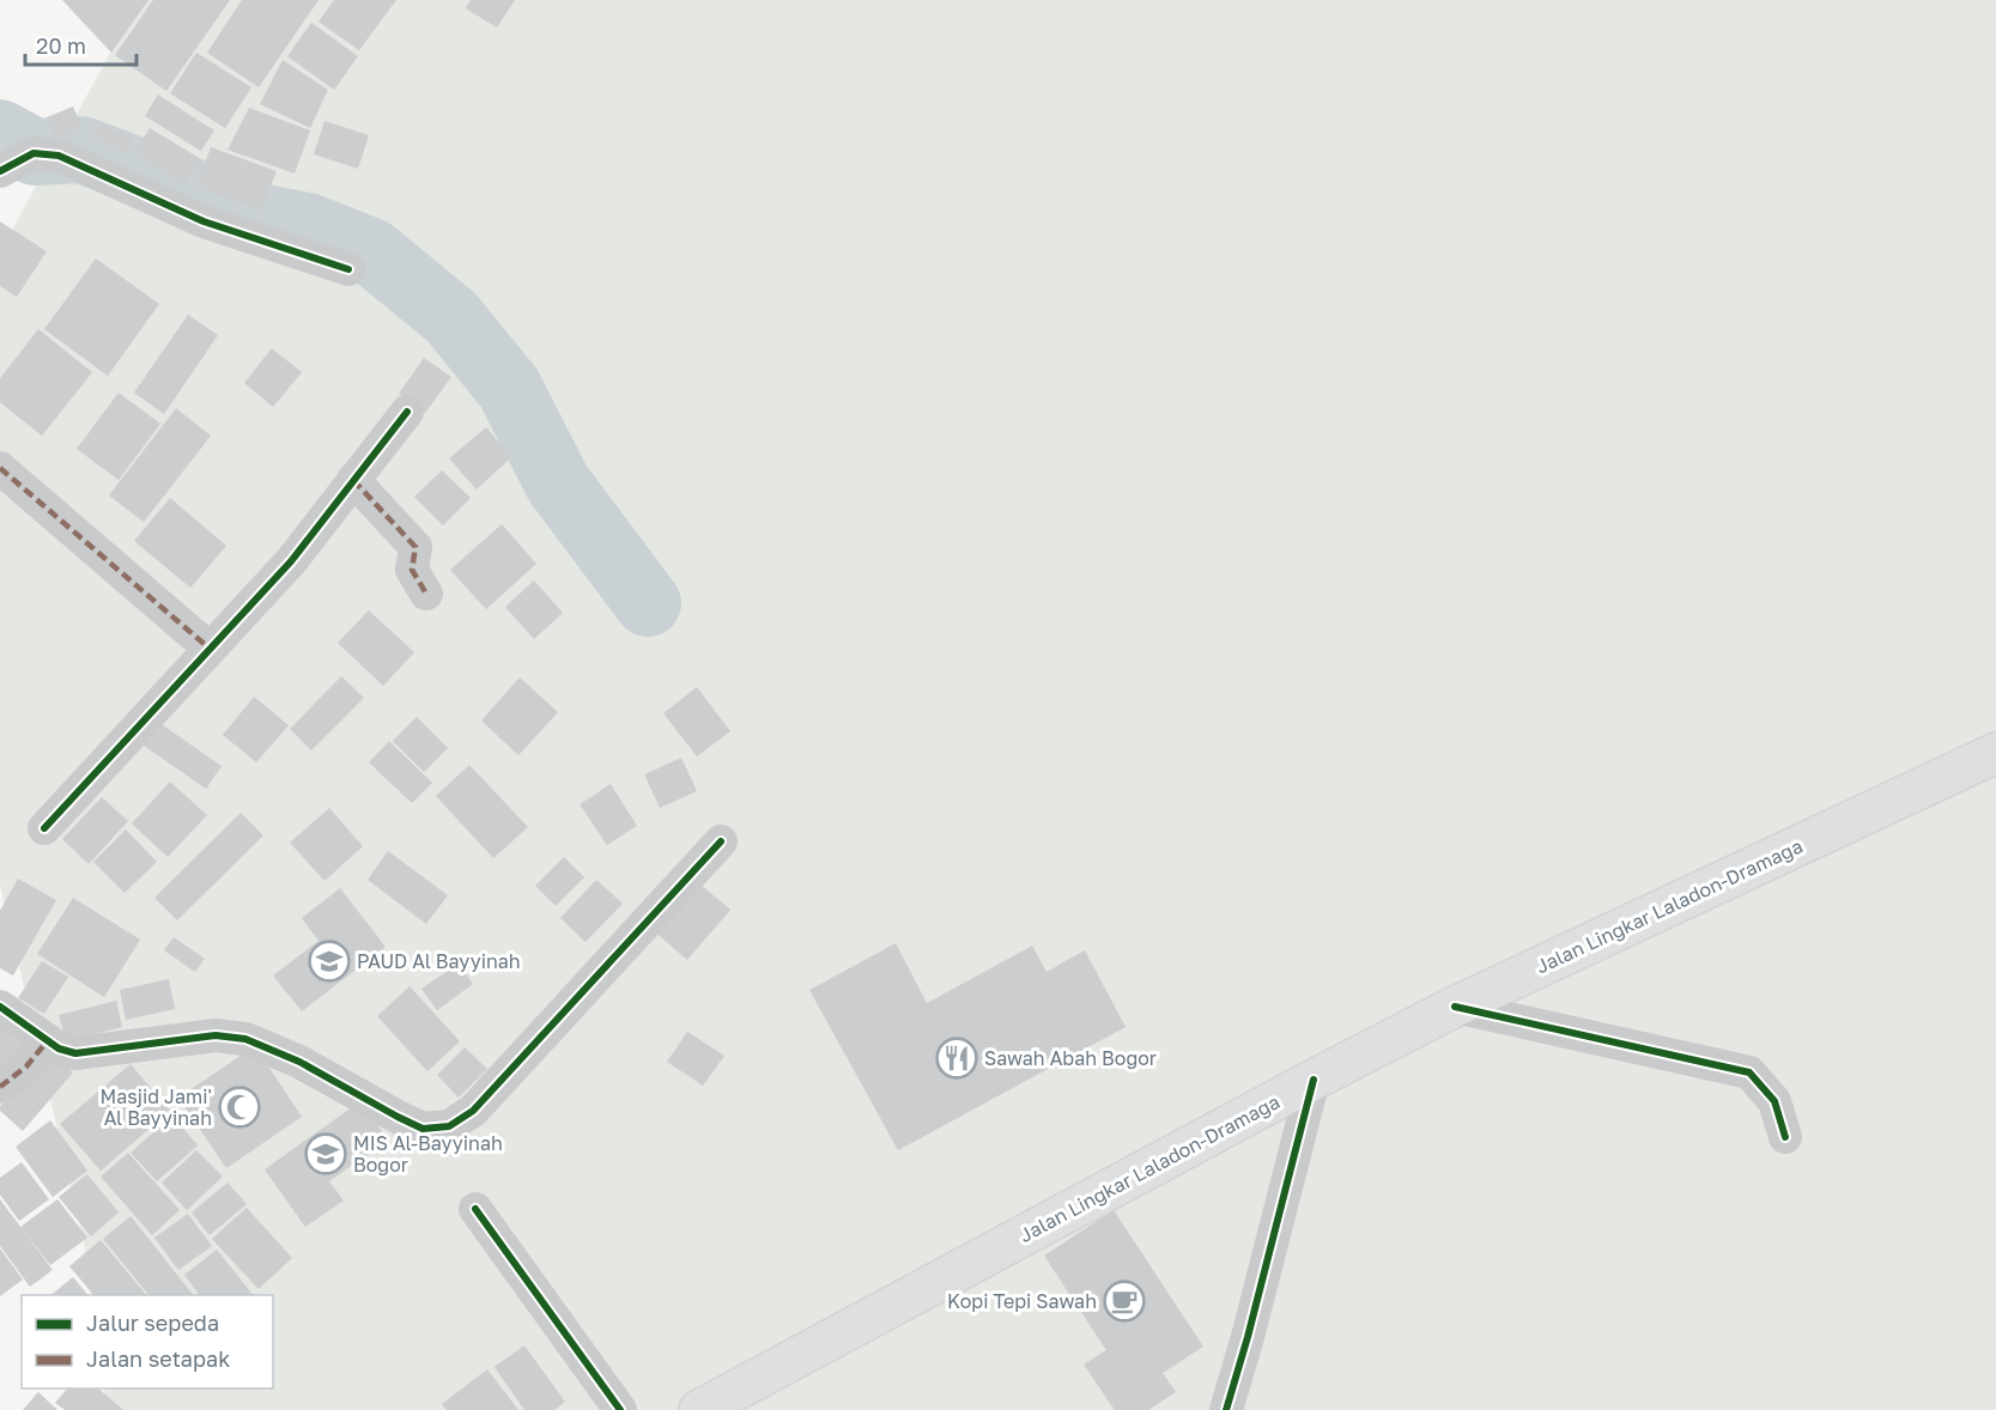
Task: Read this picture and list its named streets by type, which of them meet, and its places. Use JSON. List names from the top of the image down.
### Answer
{
  "streets": {
    "main road": ["Jalan Lingkar Laladon-Dramaga"]
  },
  "places": {
    "school or university": ["PAUD Al Bayyinah", "MIS Al-Bayyinah Bogor"],
    "restaurant": ["Sawah Abah Bogor"],
    "mosque": ["Masjid Jami' Al Bayyinah"],
    "cafe": ["Kopi Tepi Sawah"]
  },
  "legend": ["Jalur sepeda", "Jalan setapak"],
  "scale_bar": "20 m"
}
